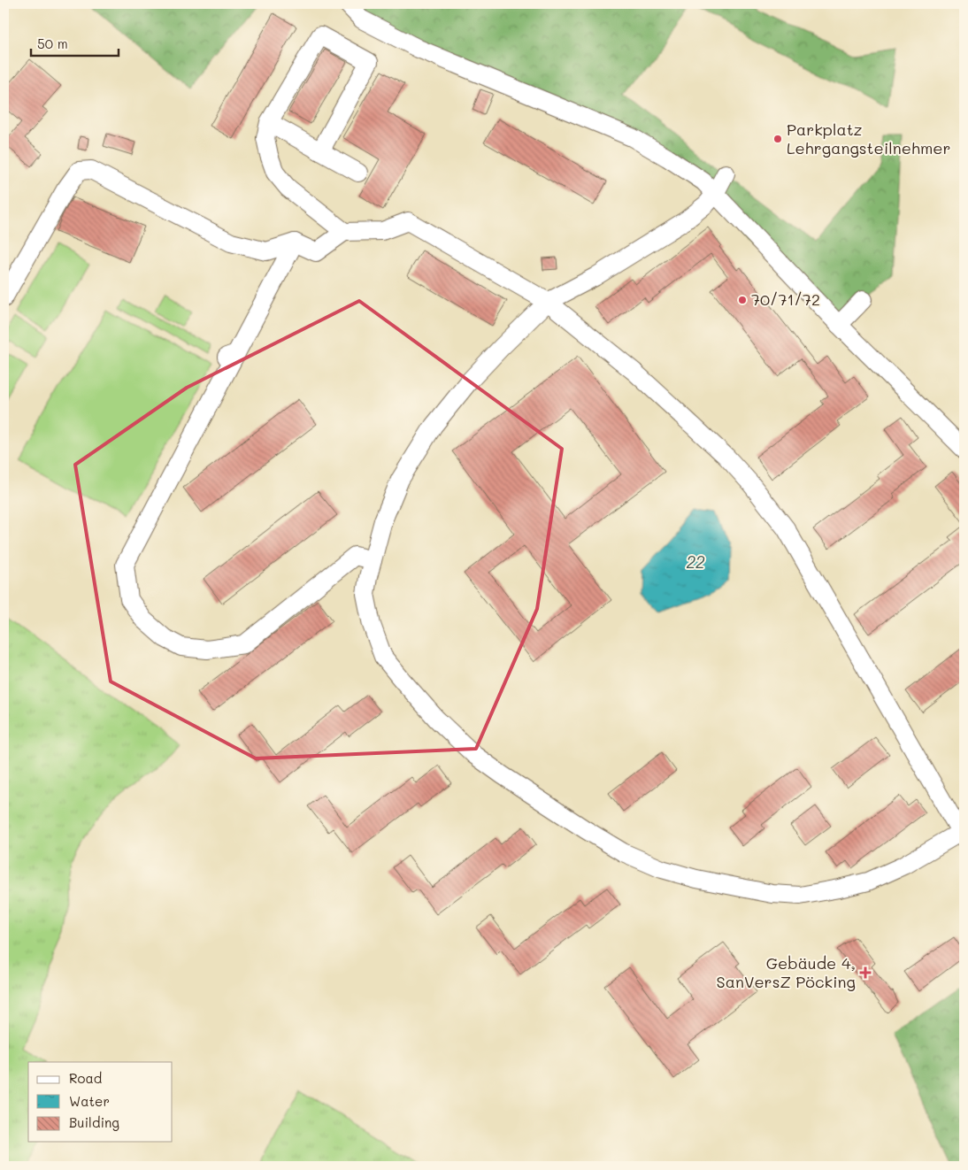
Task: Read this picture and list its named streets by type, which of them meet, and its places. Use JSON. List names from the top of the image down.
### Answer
{
  "water": ["22"],
  "places": {
    "other": ["Parkplatz Lehrgangsteilnehmer", "70/71/72"],
    "health": ["Gebäude 4, SanVersZ Pöcking"]
  },
  "legend": ["Road", "Water", "Building"],
  "scale_bar": "50 m"
}
